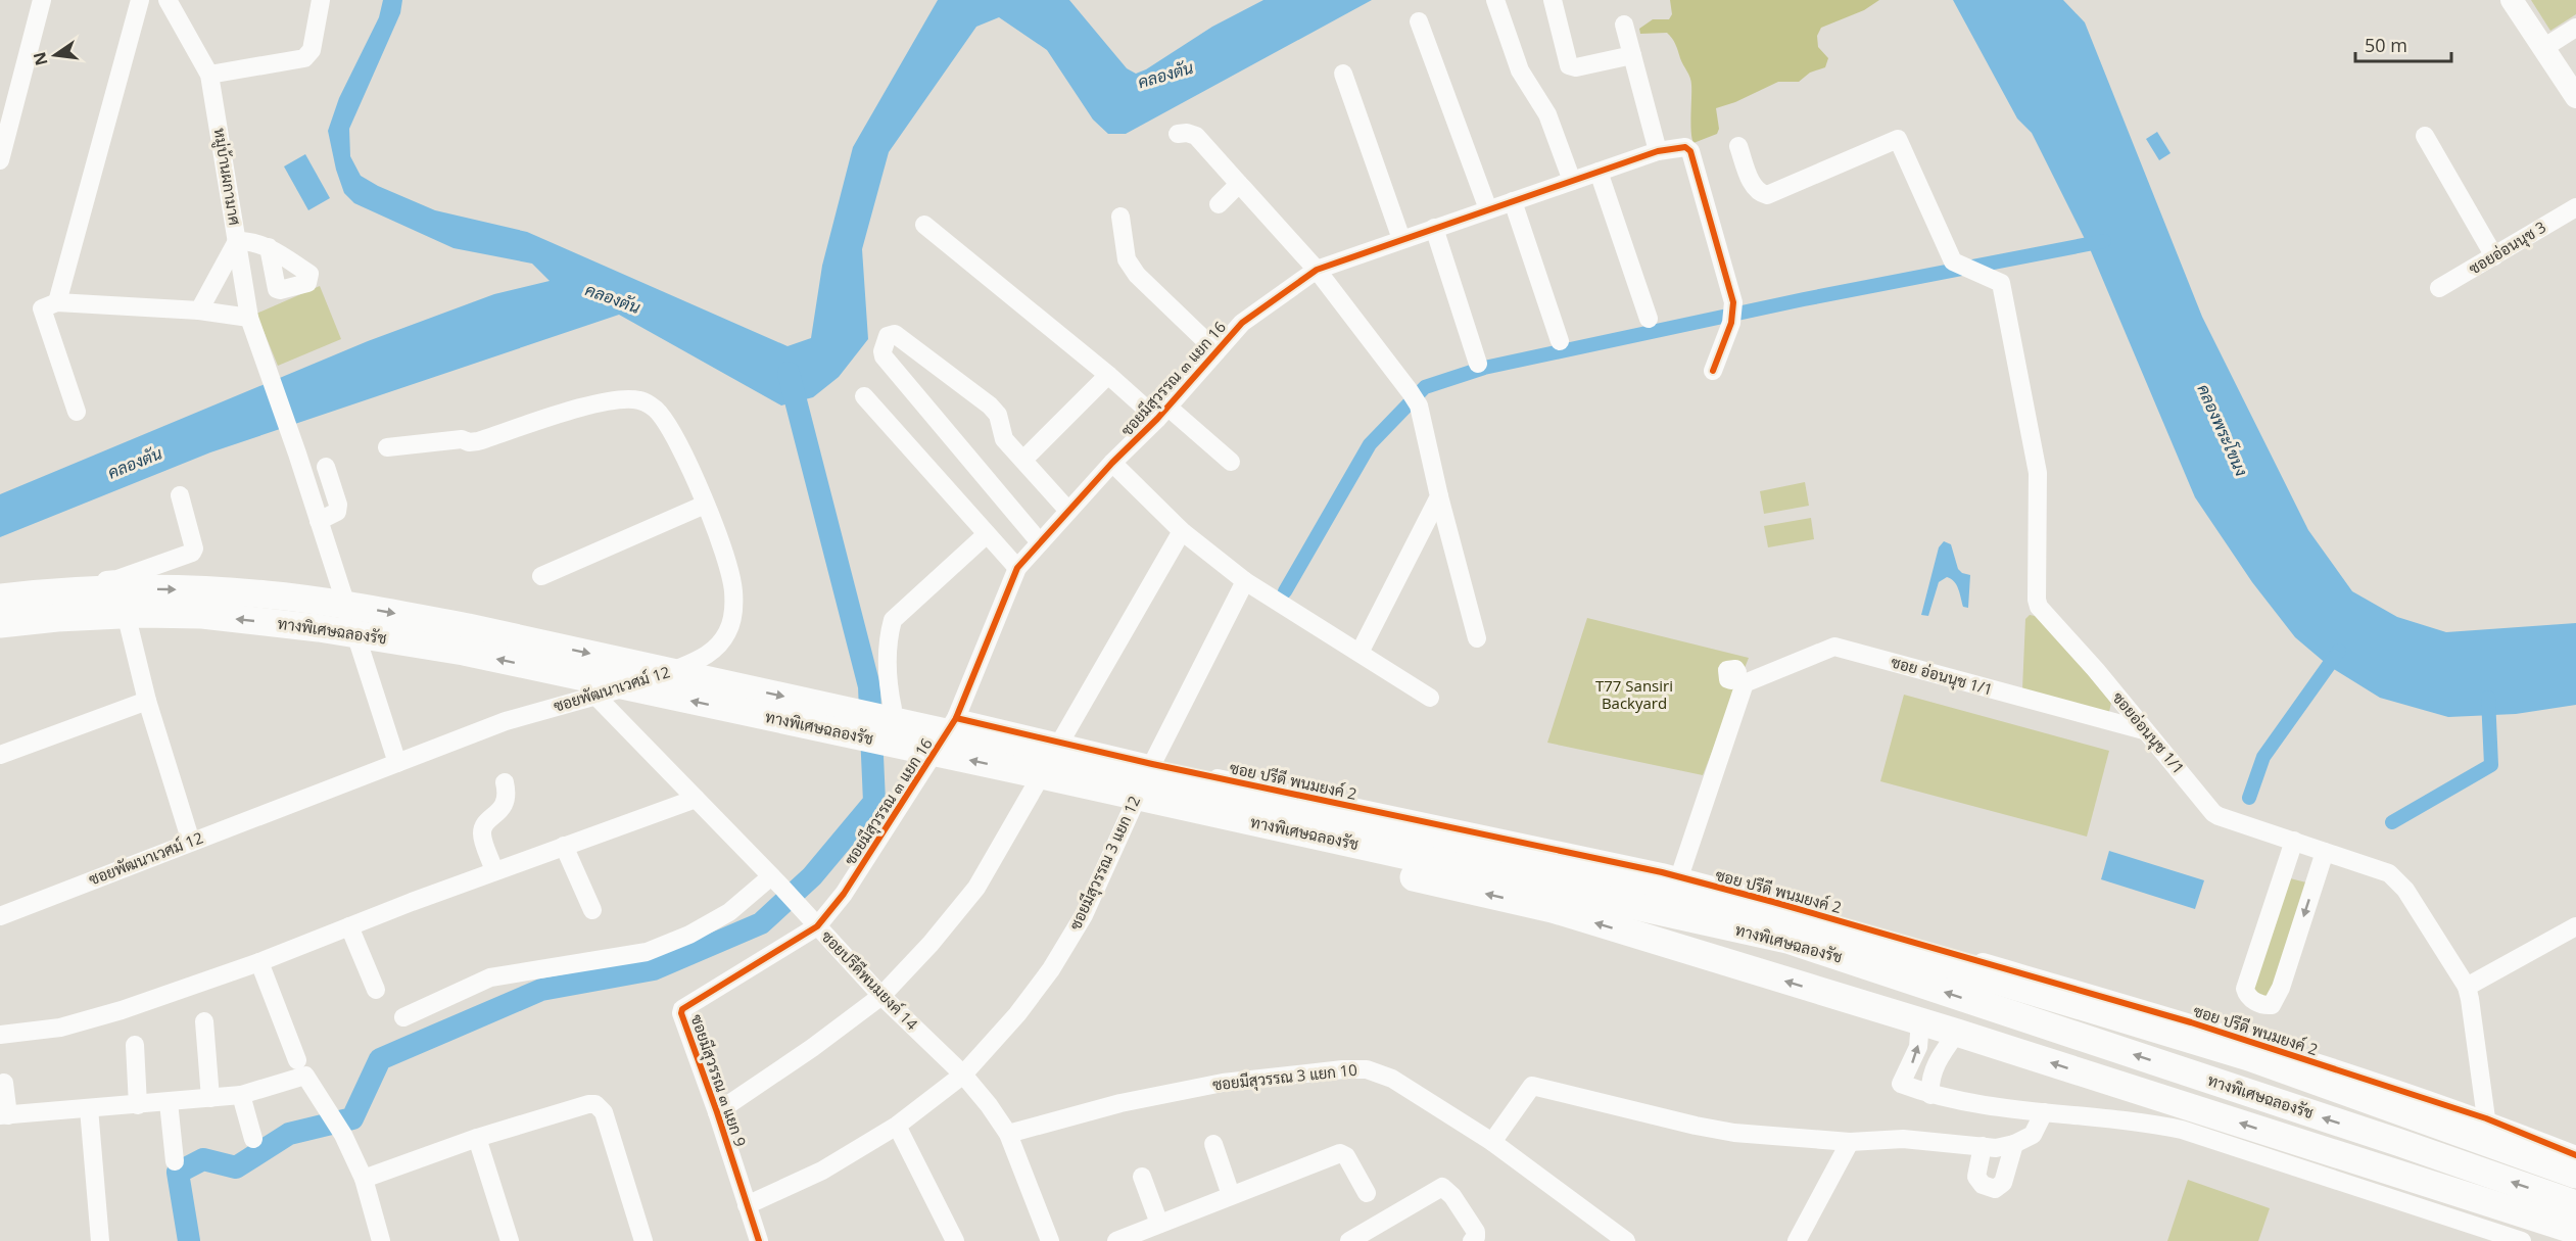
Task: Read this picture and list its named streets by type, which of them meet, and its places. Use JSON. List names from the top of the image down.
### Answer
{
  "streets": {
    "highway": ["ทางพิเศษฉลองรัช"],
    "street": [
      "หมู่บ้านผกามาศ",
      "ซอยอ่อนนุช 3",
      "ซอยมีสุวรรณ ๓ แยก 16",
      "ซอย อ่อนนุช 1/1",
      "ซอยพัฒนาเวศม์ 12",
      "ซอยอ่อนนุช 1/1",
      "ซอย ปรีดี พนมยงค์ 2",
      "ซอยมีสุวรรณ 3 แยก 12",
      "ซอยปรีดีพนมยงค์ 14",
      "ซอยมีสุวรรณ 3 แยก 10",
      "ซอยมีสุวรรณ ๓ แยก 9"
    ]
  },
  "crossings": [
    ["ซอยมีสุวรรณ ๓ แยก 16", "ซอย ปรีดี พนมยงค์ 2"],
    ["ซอยมีสุวรรณ ๓ แยก 16", "ซอยปรีดีพนมยงค์ 14"],
    ["ซอยมีสุวรรณ ๓ แยก 16", "ซอยมีสุวรรณ ๓ แยก 9"],
    ["ซอย อ่อนนุช 1/1", "ซอยอ่อนนุช 1/1"],
    ["ซอย อ่อนนุช 1/1", "ซอย ปรีดี พนมยงค์ 2"],
    ["ซอยพัฒนาเวศม์ 12", "ซอยปรีดีพนมยงค์ 14"],
    ["ซอย ปรีดี พนมยงค์ 2", "ซอยมีสุวรรณ 3 แยก 12"],
    ["ซอยมีสุวรรณ 3 แยก 12", "ซอยปรีดีพนมยงค์ 14"],
    ["ซอยมีสุวรรณ 3 แยก 12", "ซอยมีสุวรรณ ๓ แยก 9"],
    ["ซอยปรีดีพนมยงค์ 14", "ซอยมีสุวรรณ 3 แยก 10"],
    ["ซอยปรีดีพนมยงค์ 14", "ซอยมีสุวรรณ ๓ แยก 9"]
  ],
  "water": ["คลองตัน", "คลองพระโขนง"],
  "parks": ["T77 Sansiri Backyard"],
  "scale_bar": "50 m",
  "north": "left"
}
